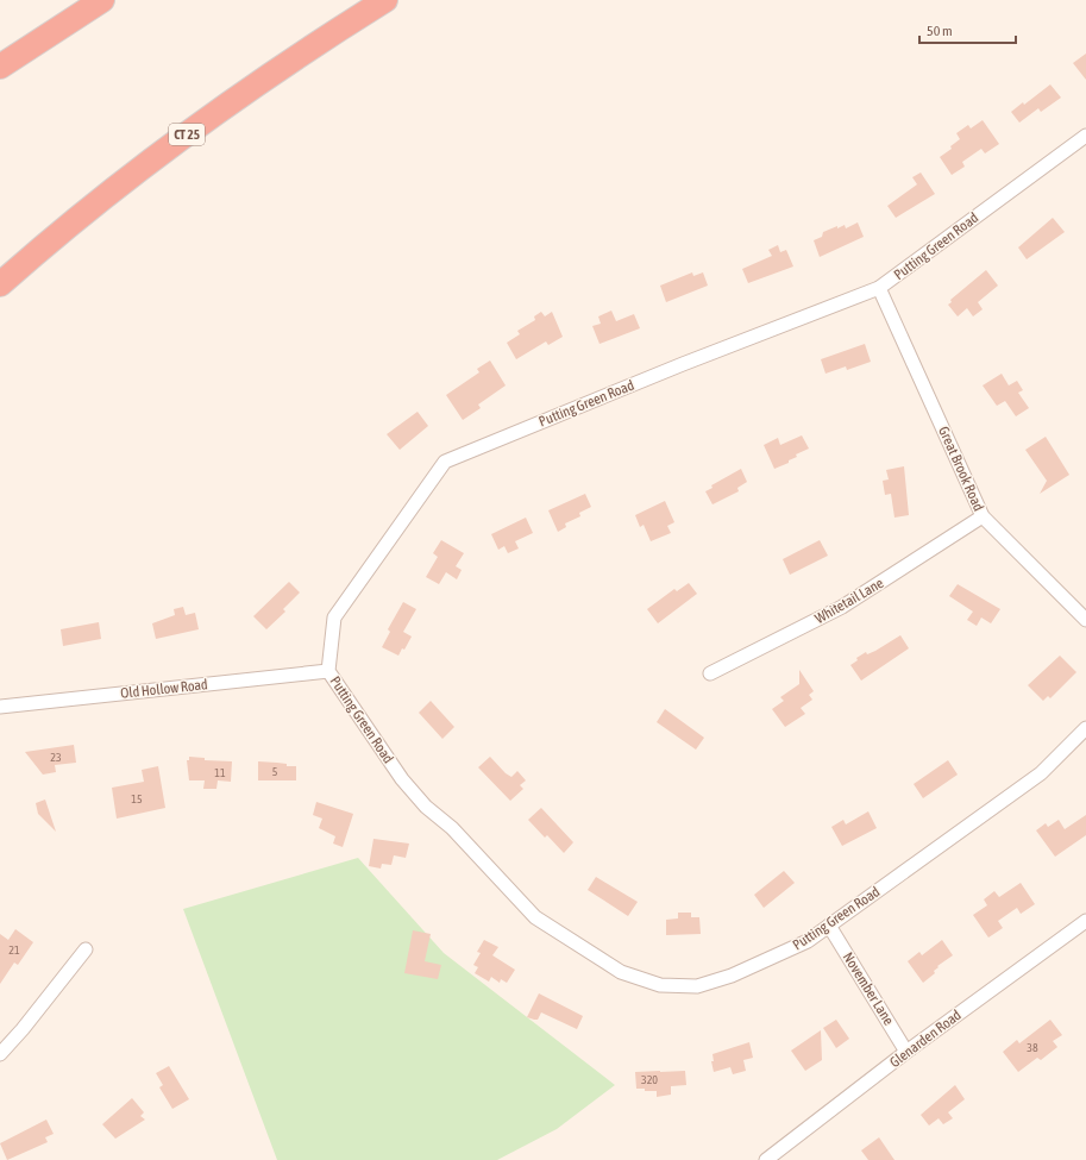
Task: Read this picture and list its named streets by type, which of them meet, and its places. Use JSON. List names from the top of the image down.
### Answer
{
  "streets": {
    "highway": ["CT 25"],
    "street": [
      "Putting Green Road",
      "Great Brook Road",
      "Whitetail Lane",
      "Old Hollow Road",
      "November Lane",
      "Glenarden Road"
    ]
  },
  "crossings": [
    ["Putting Green Road", "Great Brook Road"],
    ["Putting Green Road", "Old Hollow Road"],
    ["Putting Green Road", "November Lane"],
    ["Great Brook Road", "Whitetail Lane"],
    ["November Lane", "Glenarden Road"]
  ],
  "house_numbers": [
    "23",
    "5",
    "11",
    "15",
    "21",
    "38",
    "320"
  ],
  "scale_bar": "50 m"
}
